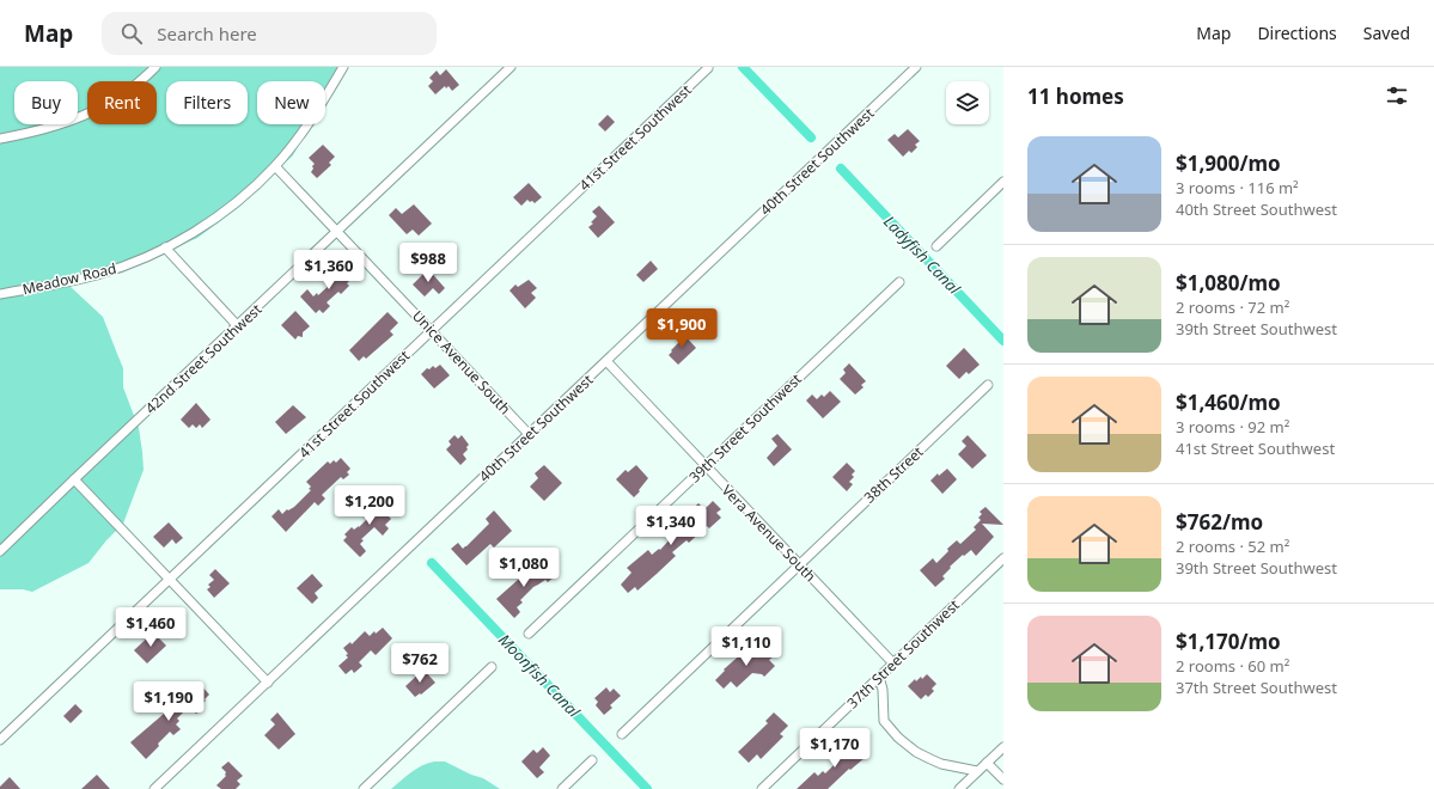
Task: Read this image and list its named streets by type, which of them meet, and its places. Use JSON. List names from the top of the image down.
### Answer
{
  "streets": {
    "street": [
      "41st Street Southwest",
      "40th Street Southwest",
      "Meadow Road",
      "42nd Street Southwest",
      "Unice Avenue South",
      "39th Street Southwest",
      "38th Street",
      "Vera Avenue South",
      "37th Street Southwest"
    ]
  },
  "crossings": [
    ["41st Street Southwest", "Unice Avenue South"],
    ["40th Street Southwest", "Unice Avenue South"],
    ["40th Street Southwest", "Vera Avenue South"],
    ["Meadow Road", "Unice Avenue South"],
    ["42nd Street Southwest", "Unice Avenue South"],
    ["39th Street Southwest", "Vera Avenue South"],
    ["38th Street", "Vera Avenue South"],
    ["Vera Avenue South", "37th Street Southwest"]
  ],
  "water": ["Ladyfish Canal", "Moonfish Canal"],
  "page": {
    "header": "Map",
    "search": "Search here",
    "nav": ["Map", "Directions", "Saved"],
    "heading": "11 homes",
    "chip": [
      "Buy",
      "Rent",
      "Filters",
      "New"
    ],
    "list": [
      {
        "name": "$1,900/mo",
        "note": "3 rooms · 116 m² · 40th Street Southwest"
      },
      {
        "name": "$1,080/mo",
        "note": "2 rooms · 72 m² · 39th Street Southwest"
      },
      {
        "name": "$1,460/mo",
        "note": "3 rooms · 92 m² · 41st Street Southwest"
      },
      {
        "name": "$762/mo",
        "note": "2 rooms · 52 m² · 39th Street Southwest"
      },
      {
        "name": "$1,170/mo",
        "note": "2 rooms · 60 m² · 37th Street Southwest"
      }
    ],
    "price": [
      "$988",
      "$1,360",
      "$1,900",
      "$1,200",
      "$1,340",
      "$1,080",
      "$1,460",
      "$1,110",
      "$762",
      "$1,190",
      "$1,170"
    ]
  }
}
